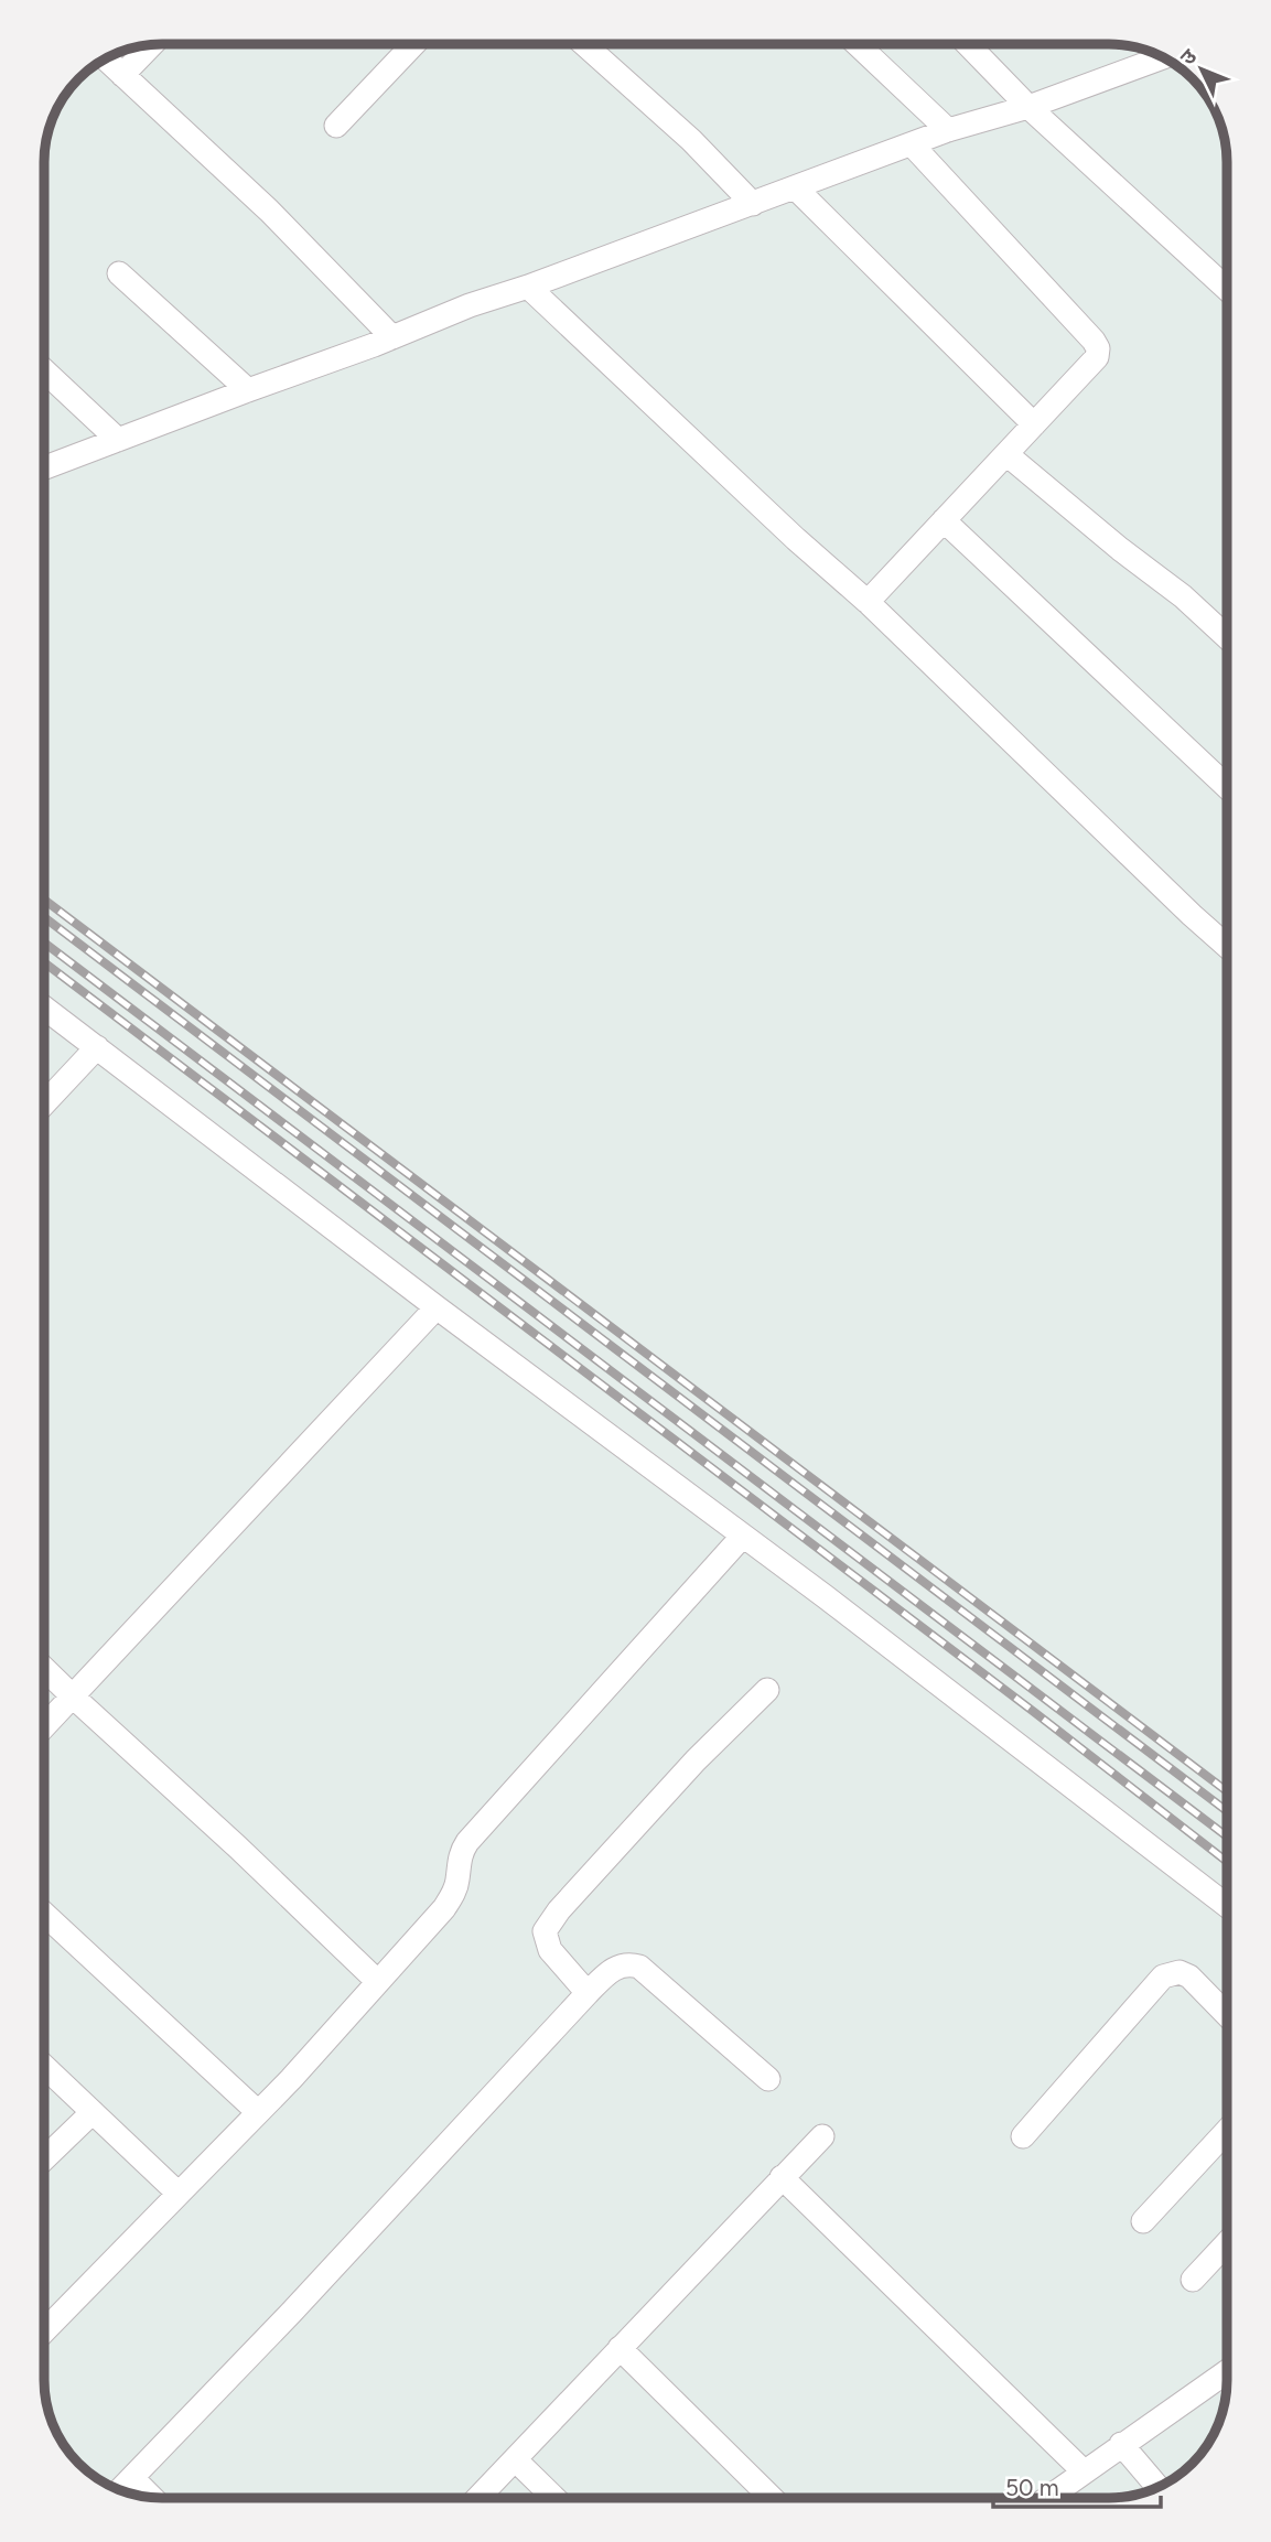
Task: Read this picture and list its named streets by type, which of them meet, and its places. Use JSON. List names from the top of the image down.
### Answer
{
  "scale_bar": "50 m",
  "north": "top left"
}
